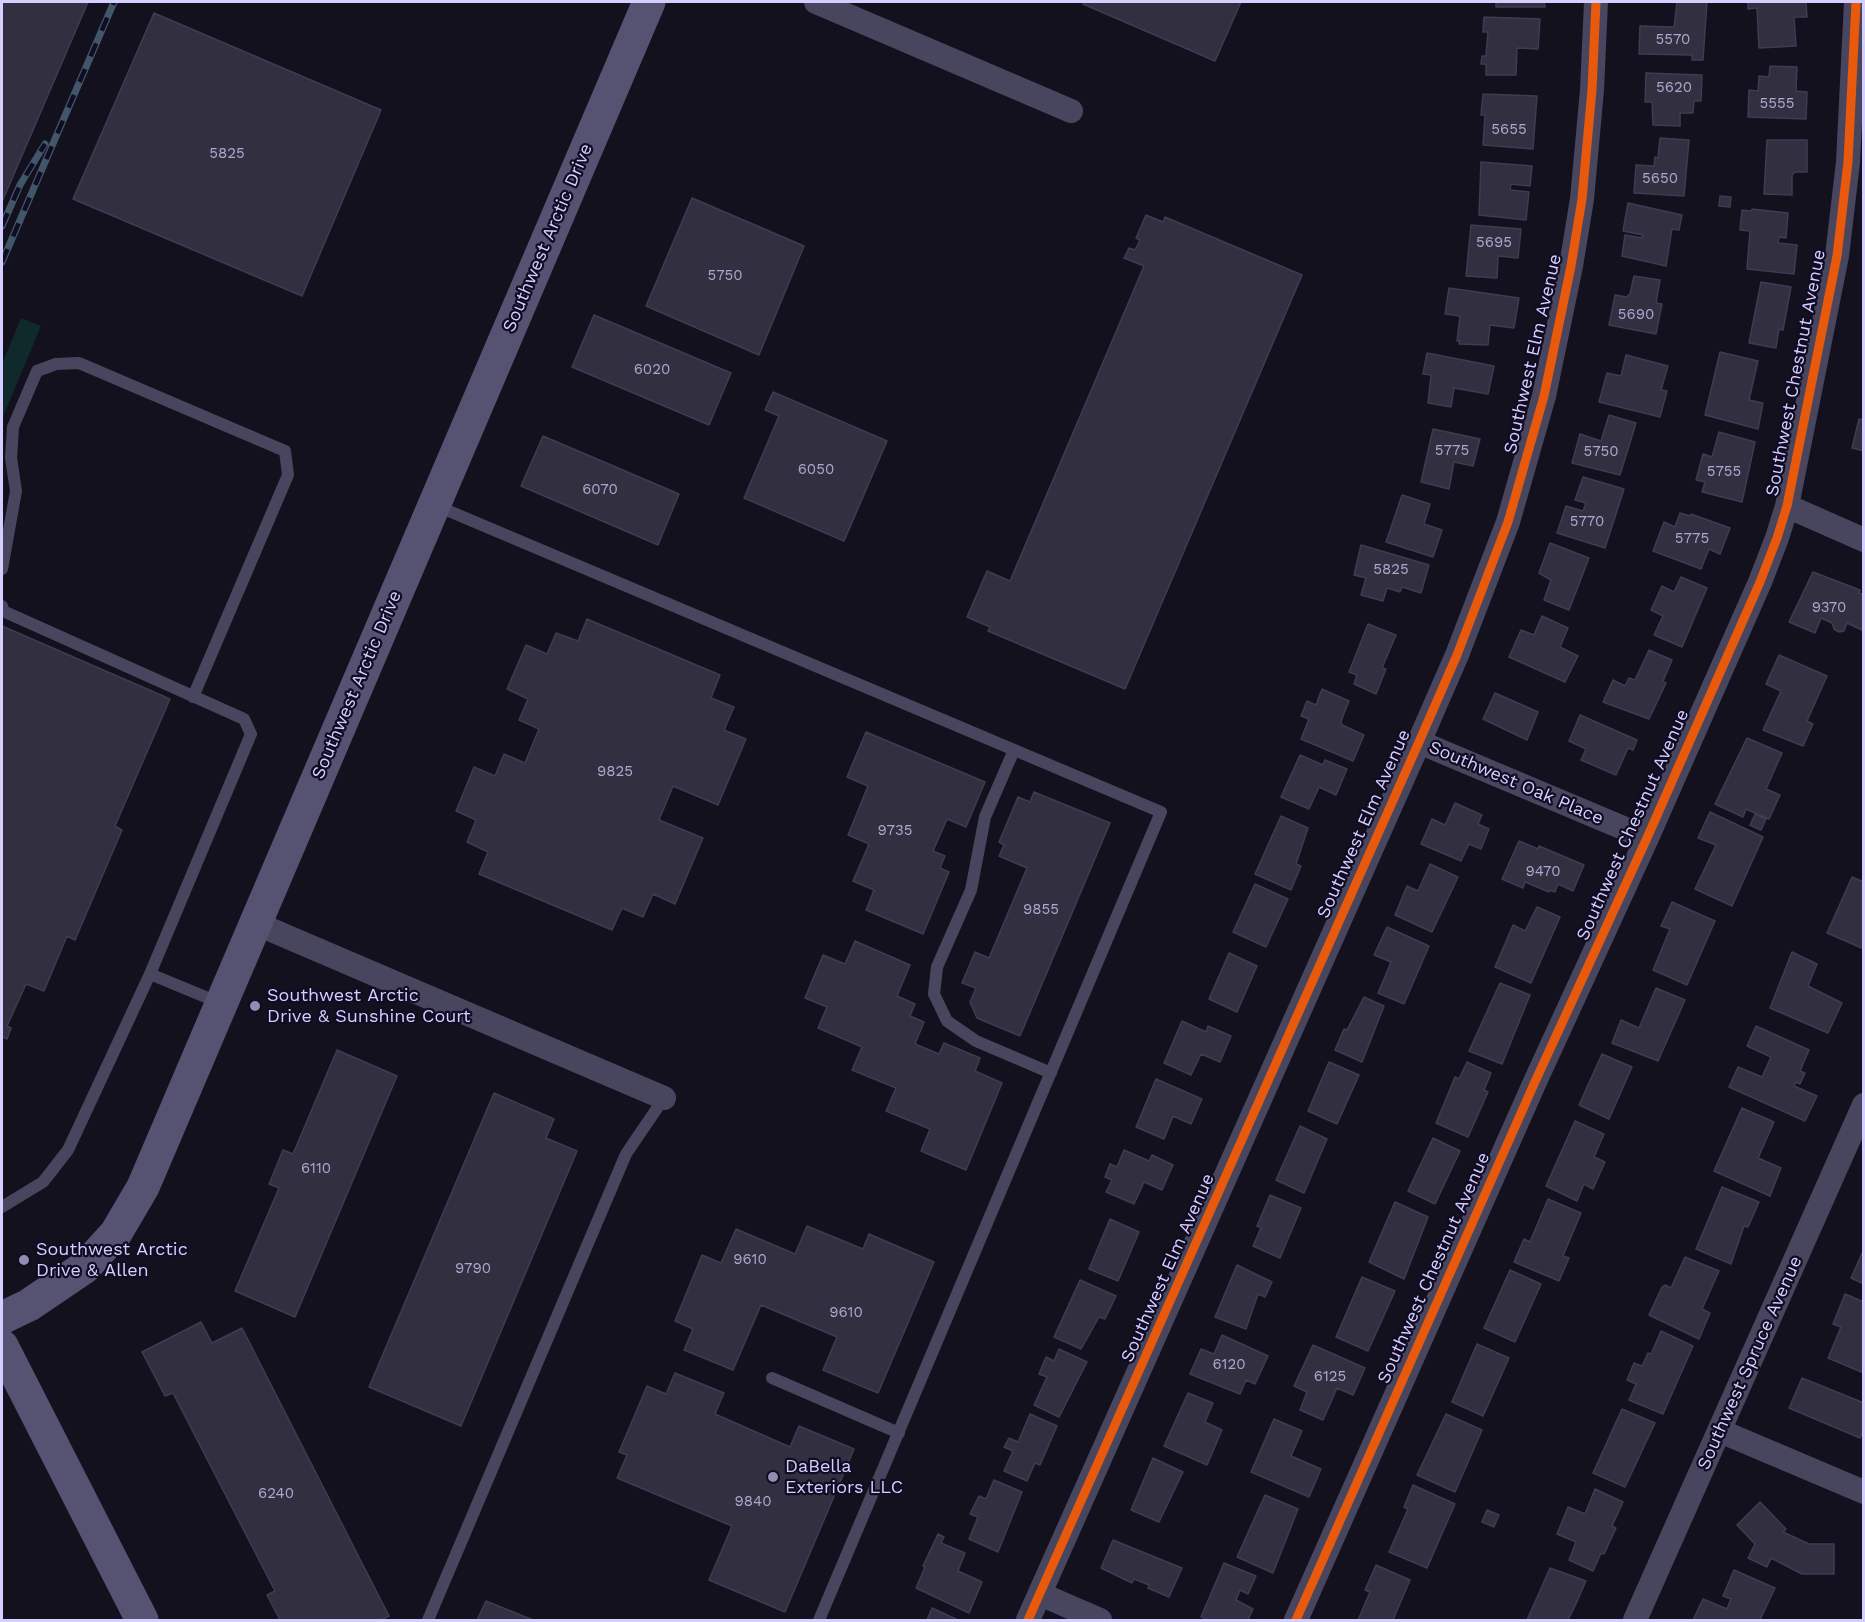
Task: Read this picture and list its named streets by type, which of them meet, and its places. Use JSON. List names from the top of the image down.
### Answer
{
  "streets": {
    "street": [
      "Southwest Arctic Drive",
      "Southwest Elm Avenue",
      "Southwest Chestnut Avenue",
      "Southwest Oak Place",
      "Southwest Spruce Avenue"
    ]
  },
  "crossings": [
    ["Southwest Elm Avenue", "Southwest Oak Place"],
    ["Southwest Chestnut Avenue", "Southwest Oak Place"]
  ],
  "places": ["Southwest Arctic Drive & Sunshine Court", "Southwest Arctic Drive & Allen", "DaBella Exteriors LLC"],
  "house_numbers": [
    "5570",
    "5620",
    "5555",
    "5655",
    "5825",
    "5650",
    "5695",
    "5750",
    "5690",
    "6020",
    "5775",
    "5750",
    "6050",
    "5755",
    "6070",
    "5770",
    "5775",
    "5825",
    "9370",
    "9825",
    "9735",
    "9470",
    "9855",
    "6110",
    "9610",
    "9790",
    "9610",
    "6120",
    "6125",
    "6240",
    "9840"
  ]
}
